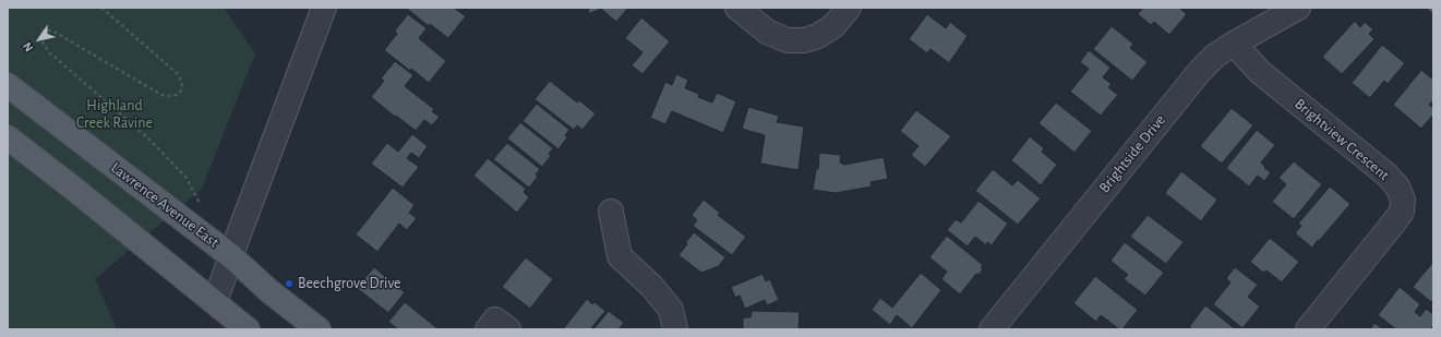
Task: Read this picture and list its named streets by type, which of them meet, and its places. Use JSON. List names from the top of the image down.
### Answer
{
  "streets": {
    "main road": ["Lawrence Avenue East"],
    "street": ["Brightview Crescent", "Brightside Drive"]
  },
  "crossings": [
    ["Brightview Crescent", "Brightside Drive"]
  ],
  "parks": ["Highland Creek Ravine"],
  "places": ["Beechgrove Drive"],
  "north": "bottom left"
}
